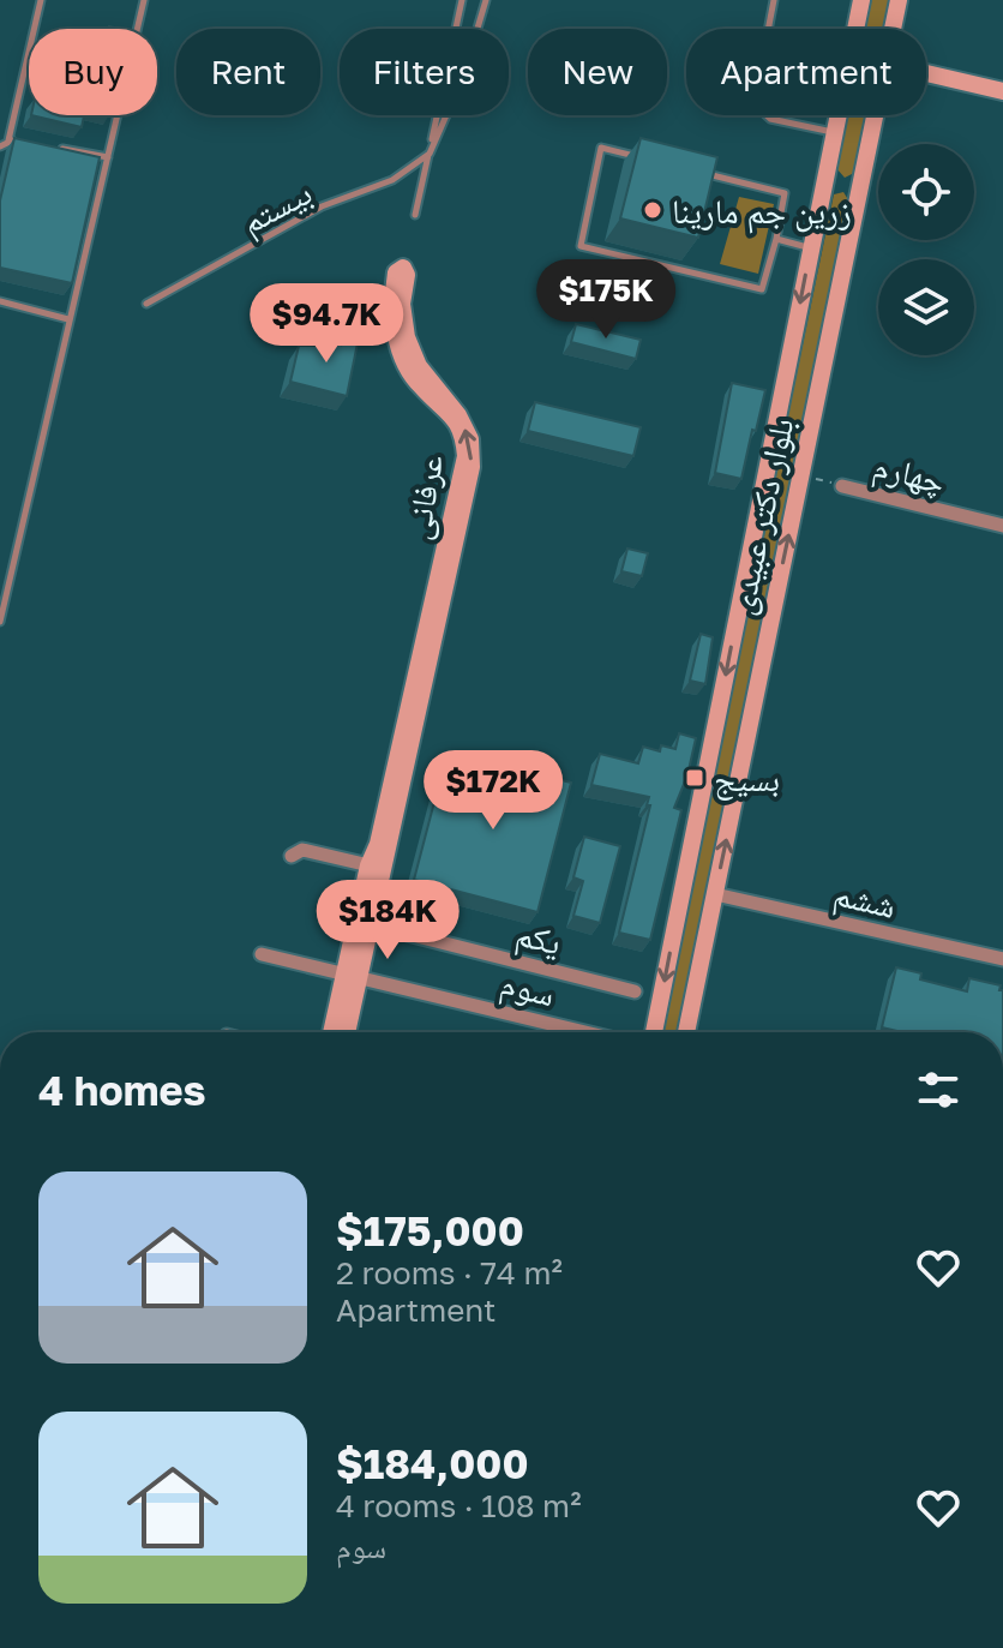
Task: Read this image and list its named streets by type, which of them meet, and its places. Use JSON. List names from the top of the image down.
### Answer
{
  "streets": {
    "main road": ["عرفانی", "بلوار دکتر عبیدی"],
    "street": [
      "چهارم",
      "ششم",
      "یکم",
      "سوم"
    ],
    "lane": ["بیستم"]
  },
  "crossings": [
    ["چهارم", "بلوار دکتر عبیدی"],
    ["عرفانی", "یکم"],
    ["عرفانی", "سوم"],
    ["بلوار دکتر عبیدی", "ششم"]
  ],
  "places": {
    "other": ["زرین جم مارینا"],
    "transit": ["بسیج"]
  },
  "page": {
    "chip": [
      "Buy",
      "Rent",
      "Filters",
      "New",
      "Apartment"
    ],
    "price": [
      "$175K",
      "$94.7K",
      "$172K",
      "$184K"
    ],
    "heading": "4 homes",
    "list": [
      {
        "name": "$175,000",
        "note": "2 rooms · 74 m² · Apartment"
      },
      {
        "name": "$184,000",
        "note": "4 rooms · 108 m² · سوم"
      }
    ]
  }
}
